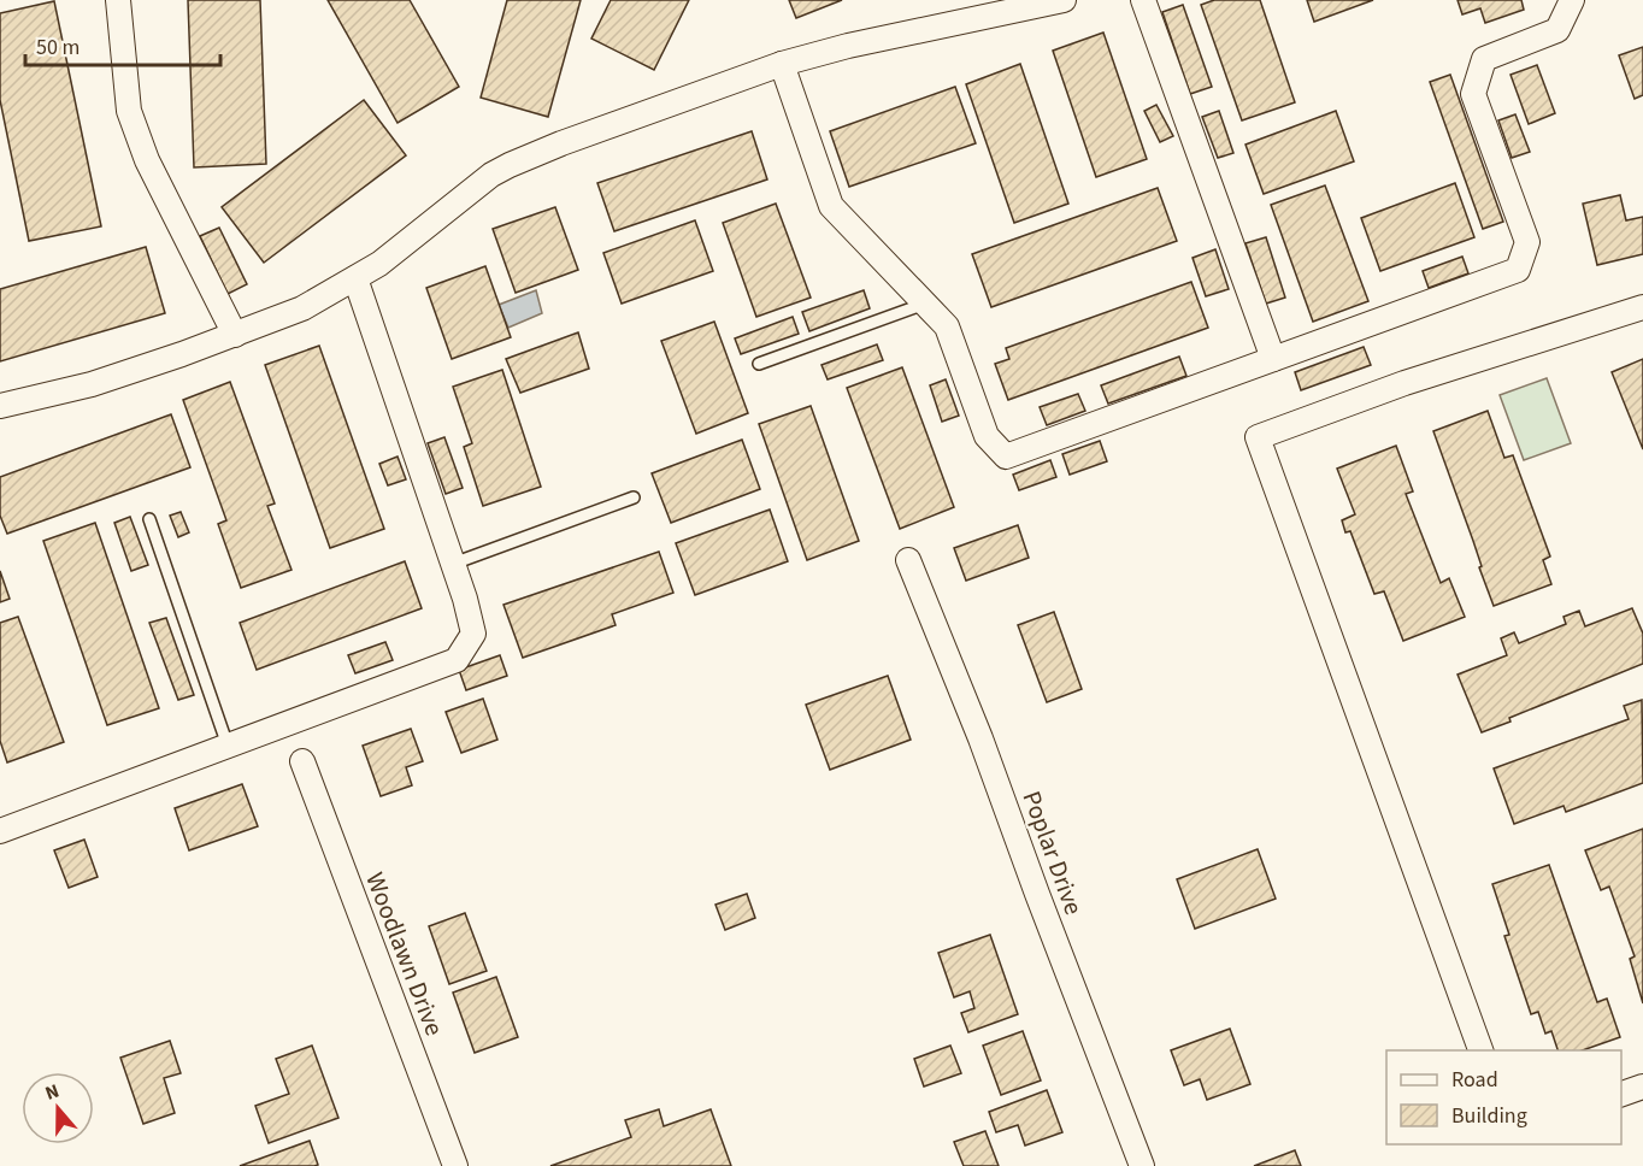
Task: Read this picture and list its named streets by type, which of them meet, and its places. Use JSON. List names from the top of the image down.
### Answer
{
  "streets": {
    "street": ["Poplar Drive", "Woodlawn Drive"]
  },
  "legend": ["Road", "Building"],
  "scale_bar": "50 m",
  "north": "top"
}
